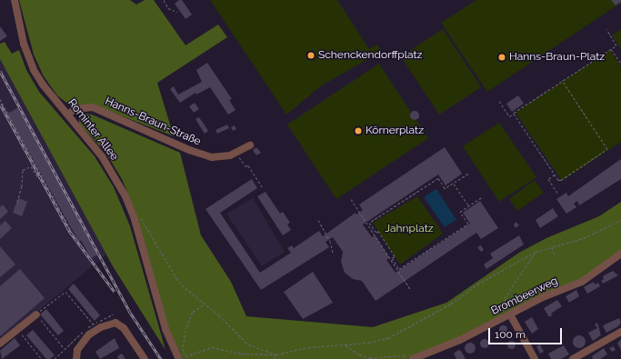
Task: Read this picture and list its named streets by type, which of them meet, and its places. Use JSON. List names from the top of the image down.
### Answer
{
  "streets": {
    "street": ["Hanns-Braun-Straße", "Rominter Allee", "Brombeerweg"]
  },
  "crossings": [
    ["Hanns-Braun-Straße", "Rominter Allee"]
  ],
  "parks": ["Jahnplatz"],
  "places": ["Schenckendorffplatz", "Hanns-Braun-Platz", "Körnerplatz"],
  "scale_bar": "100 m"
}
